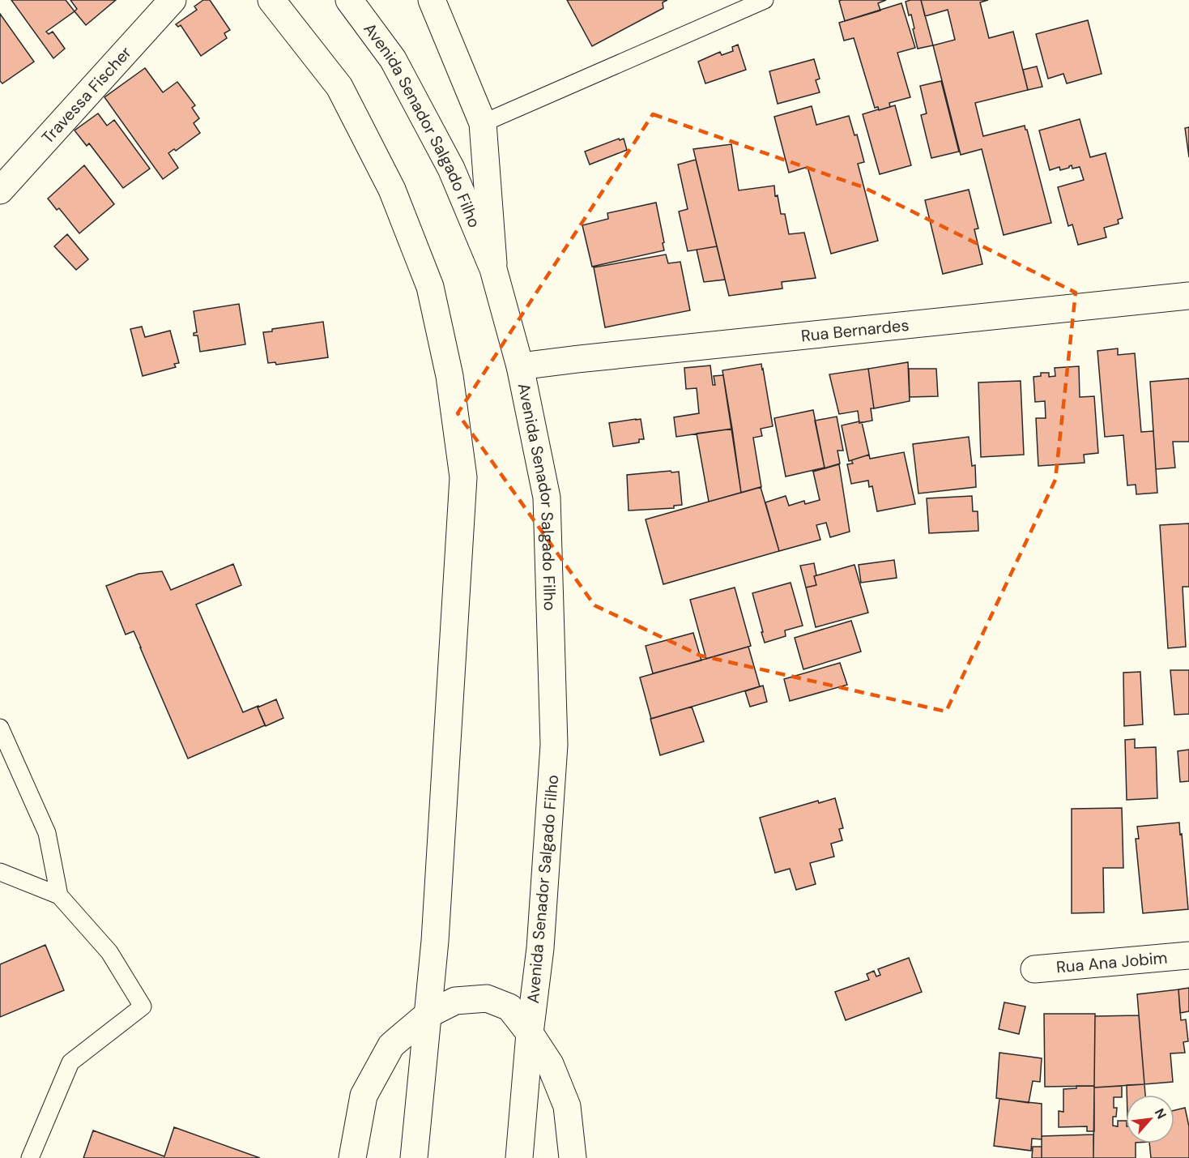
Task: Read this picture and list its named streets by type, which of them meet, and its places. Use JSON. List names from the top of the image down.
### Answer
{
  "streets": {
    "main road": [
      "Travessa Fischer",
      "Avenida Senador Salgado Filho",
      "Rua Bernardes",
      "Rua Ana Jobim"
    ]
  },
  "crossings": [
    ["Avenida Senador Salgado Filho", "Rua Bernardes"]
  ],
  "north": "top right"
}
